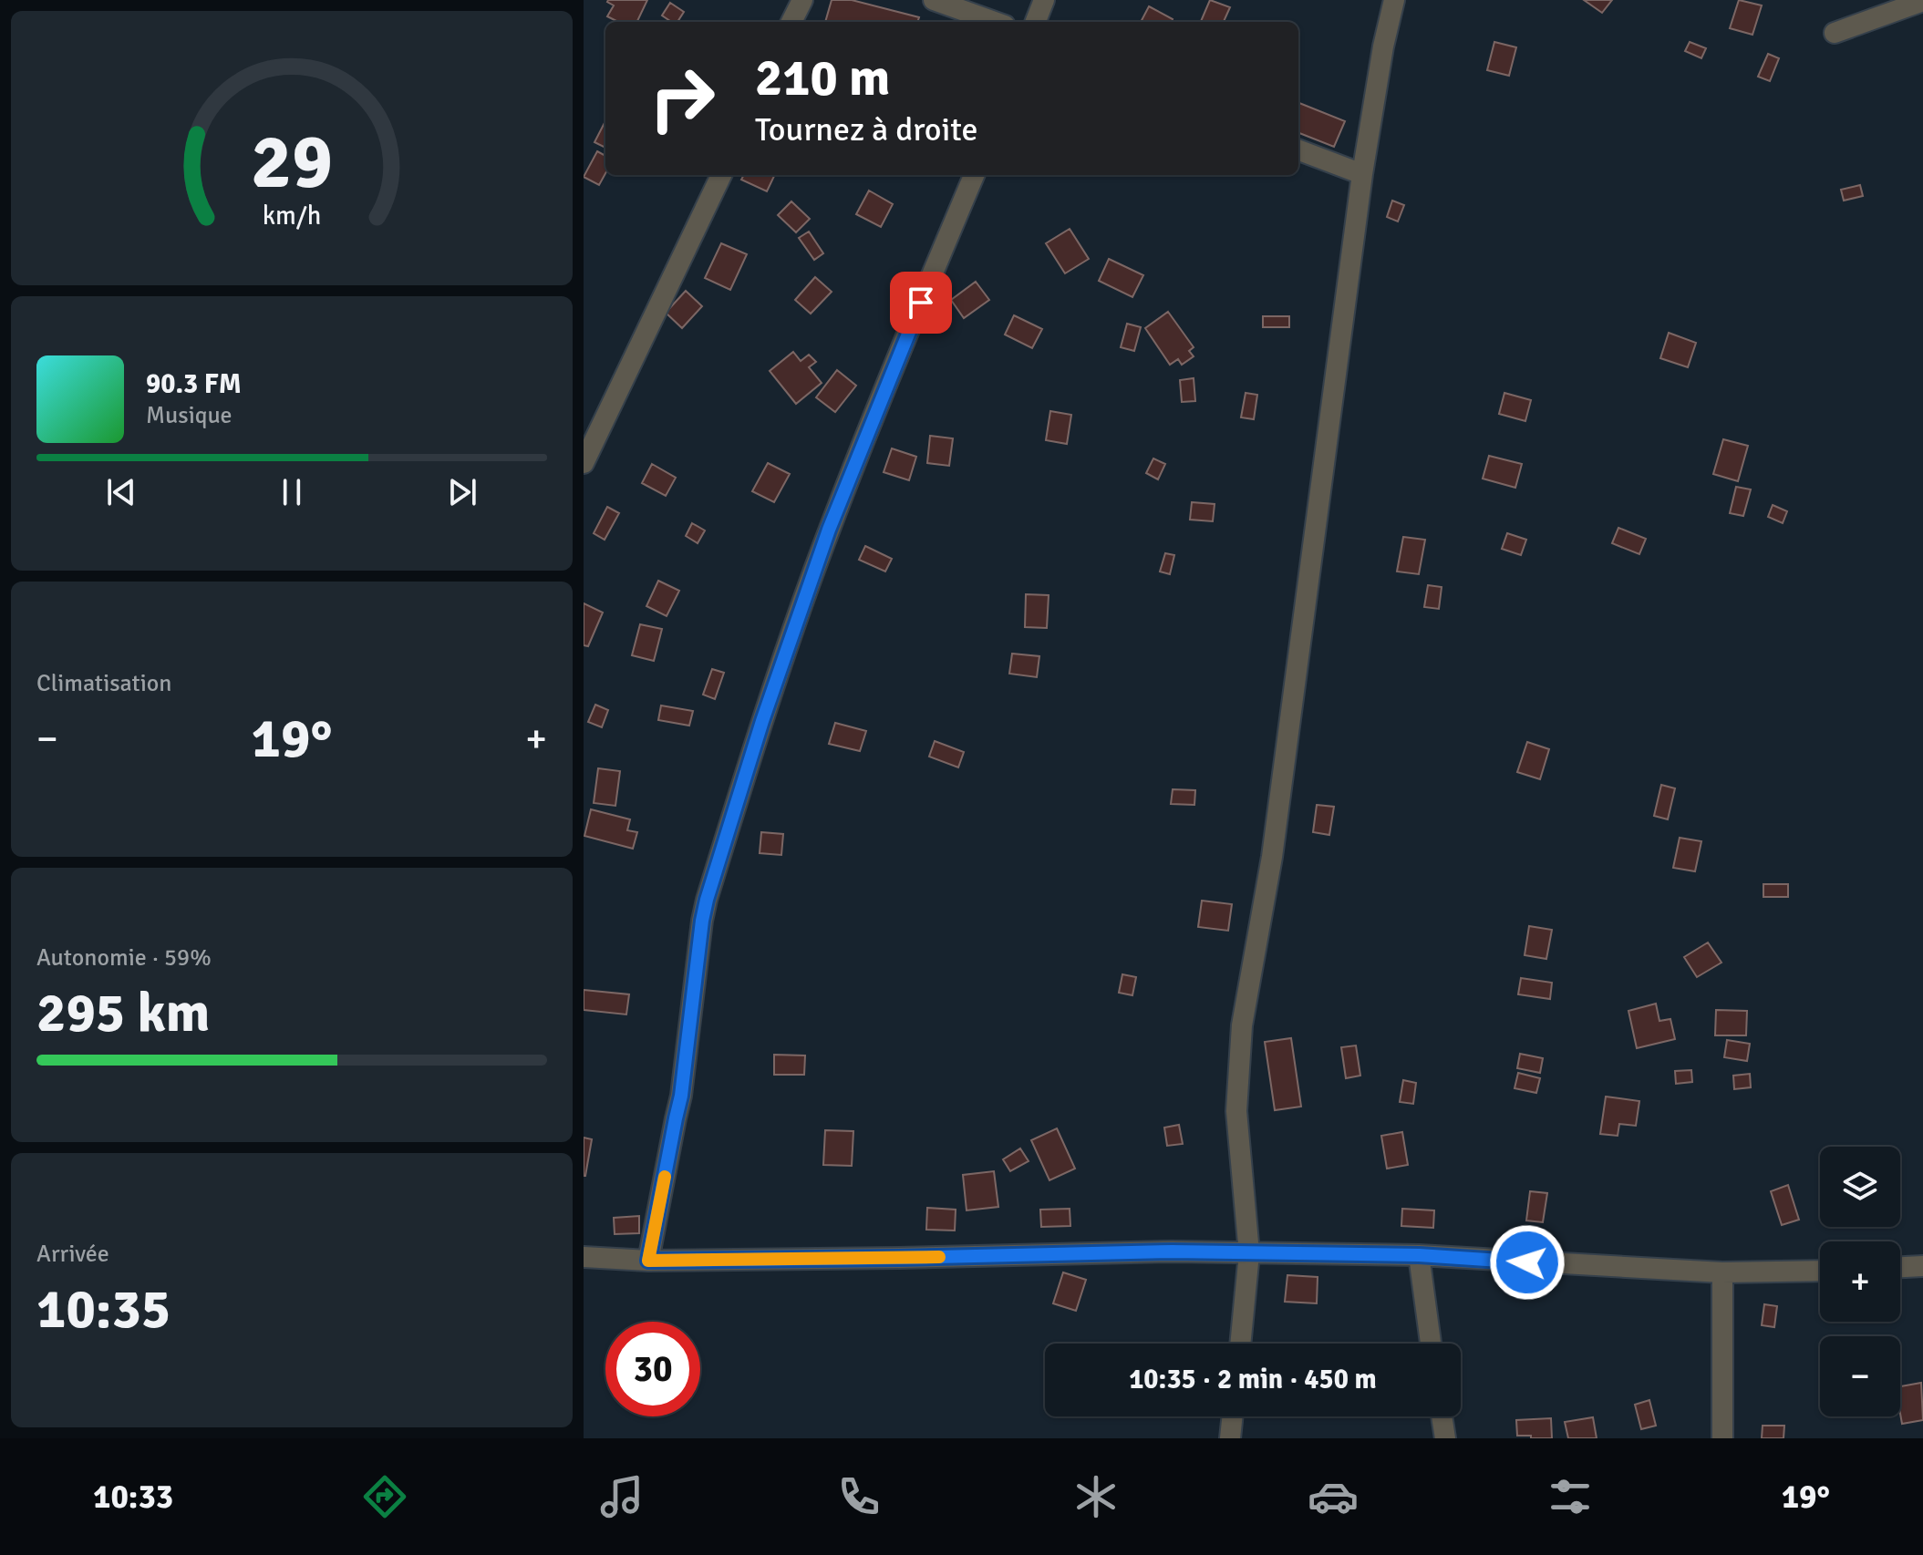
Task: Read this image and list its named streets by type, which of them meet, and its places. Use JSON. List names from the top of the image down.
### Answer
{
  "page": {
    "turn": ["210 m", "Tournez à droite"],
    "song": ["90.3 FM", "Musique"],
    "tile": [
      "Climatisation",
      ["Autonomie · 59%", "295 km"],
      ["Arrivée", "10:35"]
    ],
    "heat": ["−", "19°", "+"],
    "map_buttons": ["+", "−"],
    "limit": "30",
    "trip": "10:35 · 2 min · 450 m",
    "tabs": ["10:33", "19°"],
    "gauge": ["29", "km/h"]
  }
}
